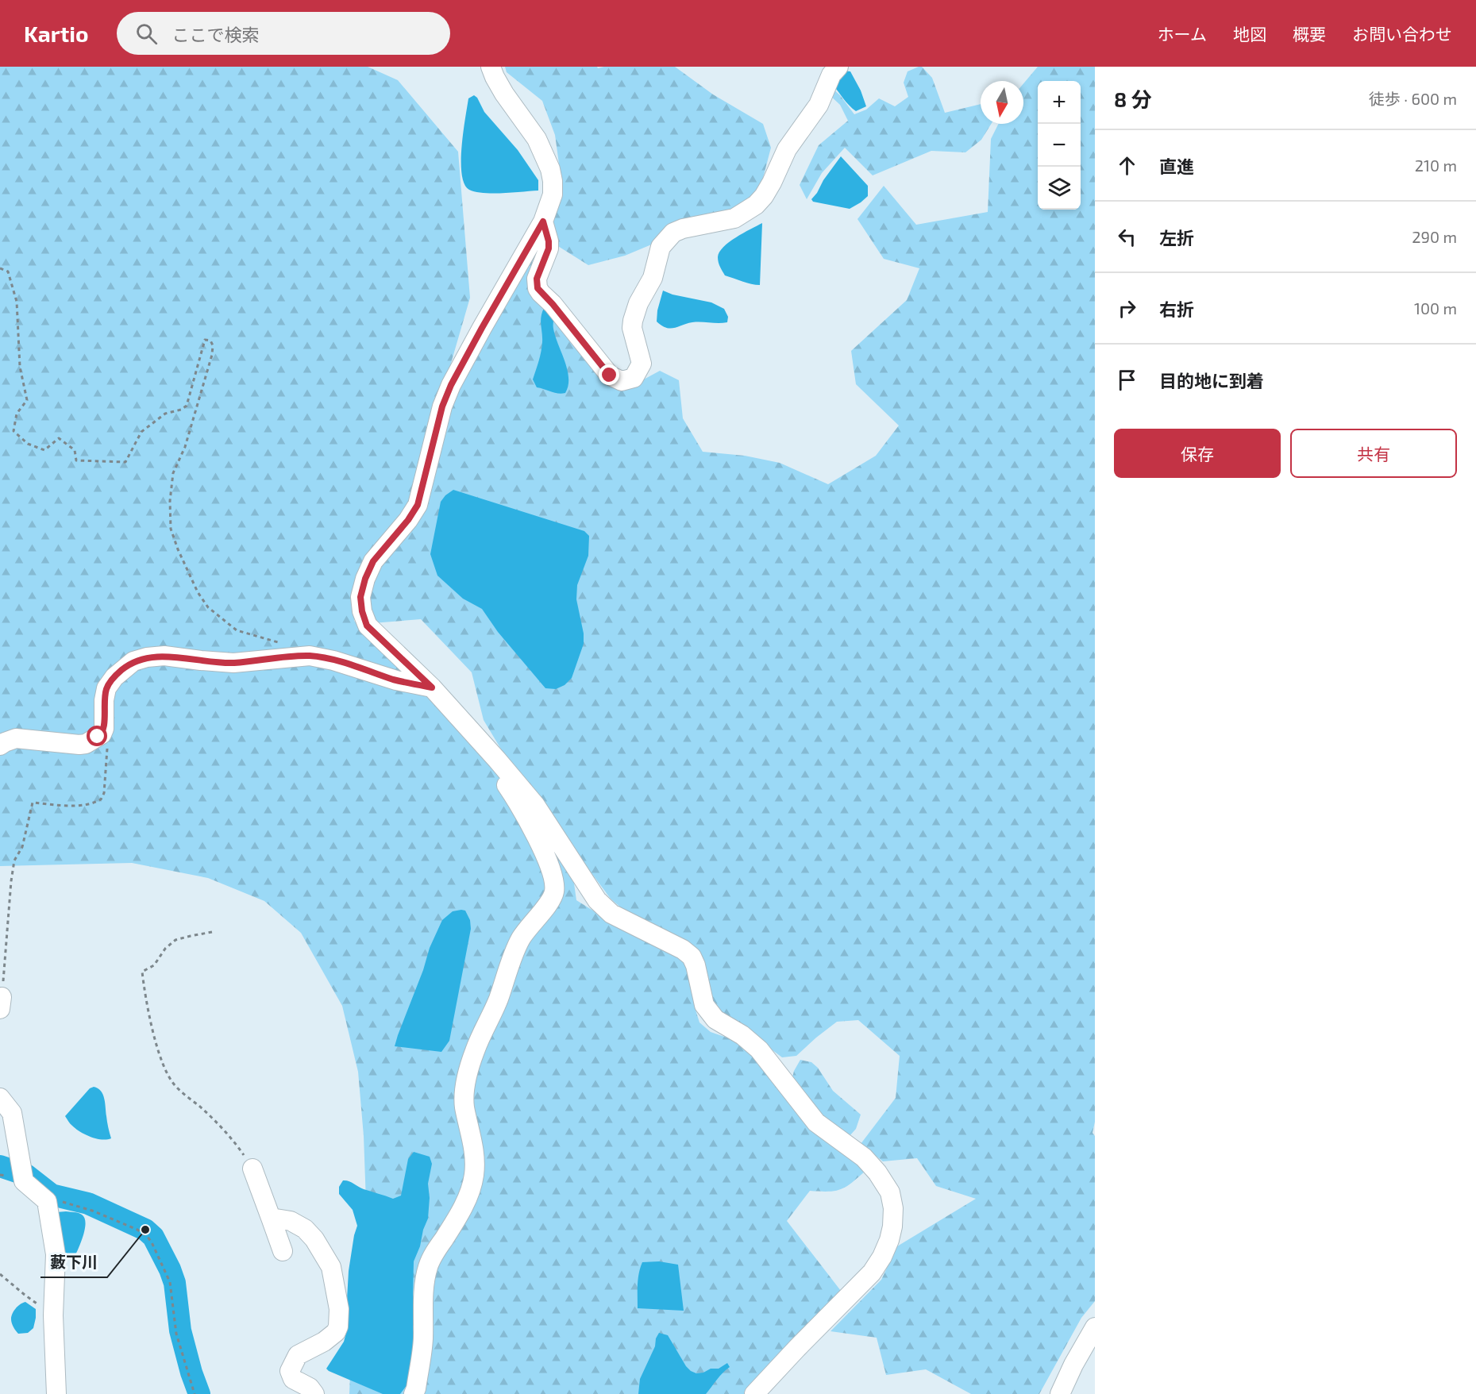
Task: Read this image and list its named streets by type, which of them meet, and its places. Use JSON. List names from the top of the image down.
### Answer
{
  "places": ["藪下川"],
  "north": "bottom",
  "page": {
    "header": "Kartio",
    "search": "ここで検索",
    "nav": [
      "ホーム",
      "地図",
      "概要",
      "お問い合わせ"
    ],
    "heading": ["8 分", "徒歩 · 600 m"],
    "map_buttons": ["+", "−"],
    "list": [
      ["直進", "210 m"],
      ["左折", "290 m"],
      ["右折", "100 m"],
      "目的地に到着"
    ],
    "buttons": ["保存", "共有"]
  }
}
